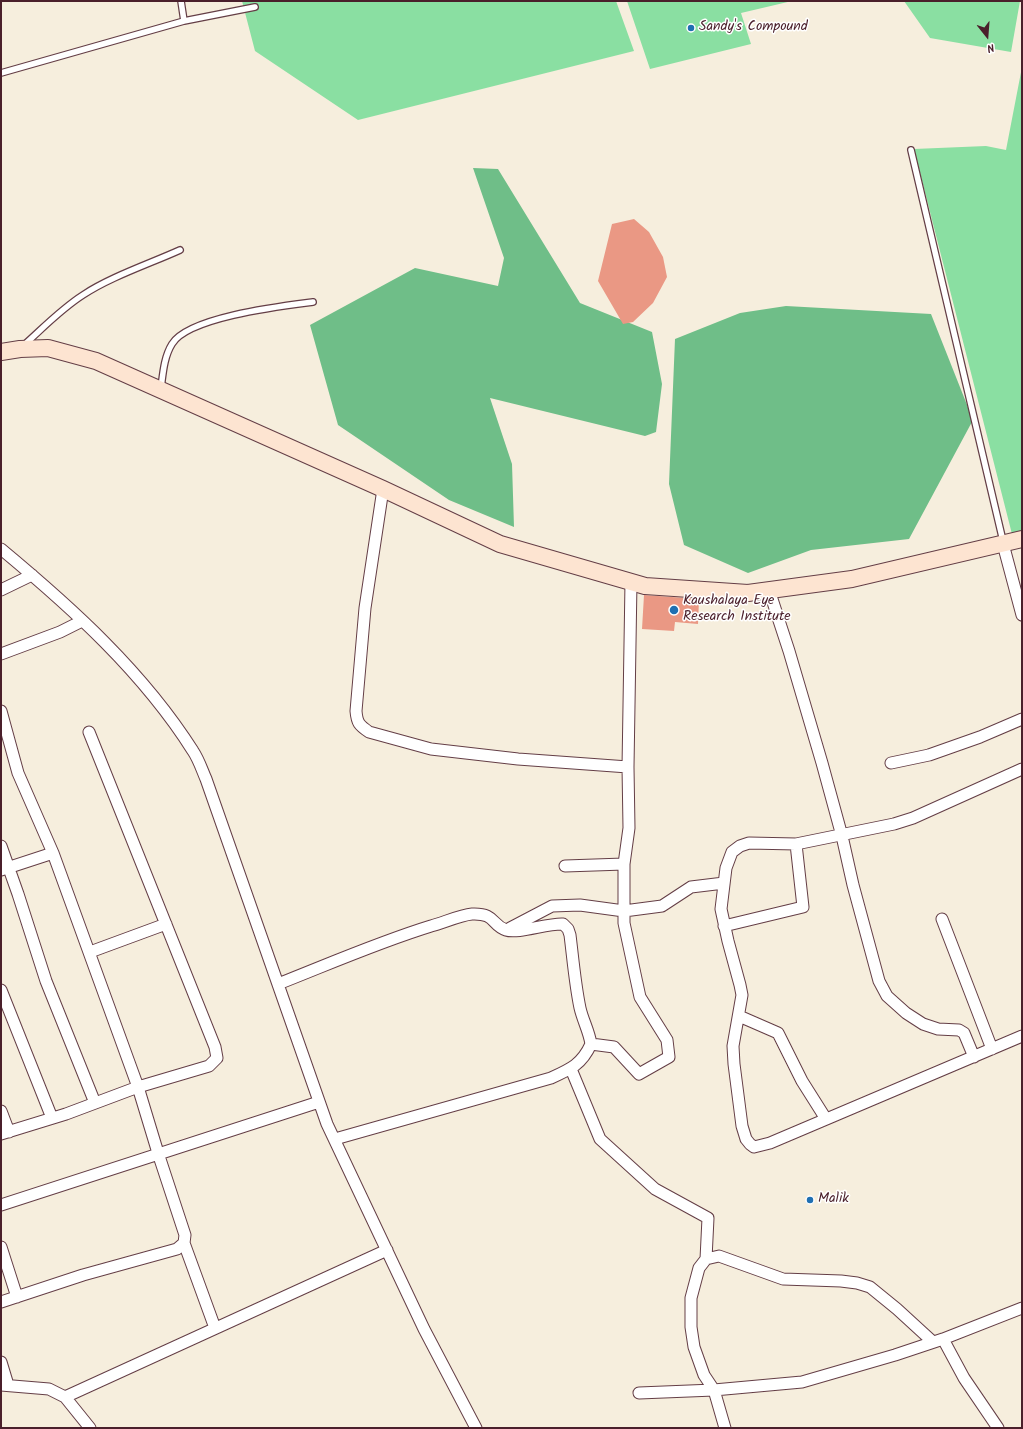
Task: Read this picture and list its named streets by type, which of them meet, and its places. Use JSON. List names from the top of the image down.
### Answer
{
  "places": ["Sandy's Compound", "Kaushalaya Eye Research Institute", "Malik"],
  "north": "bottom"
}
